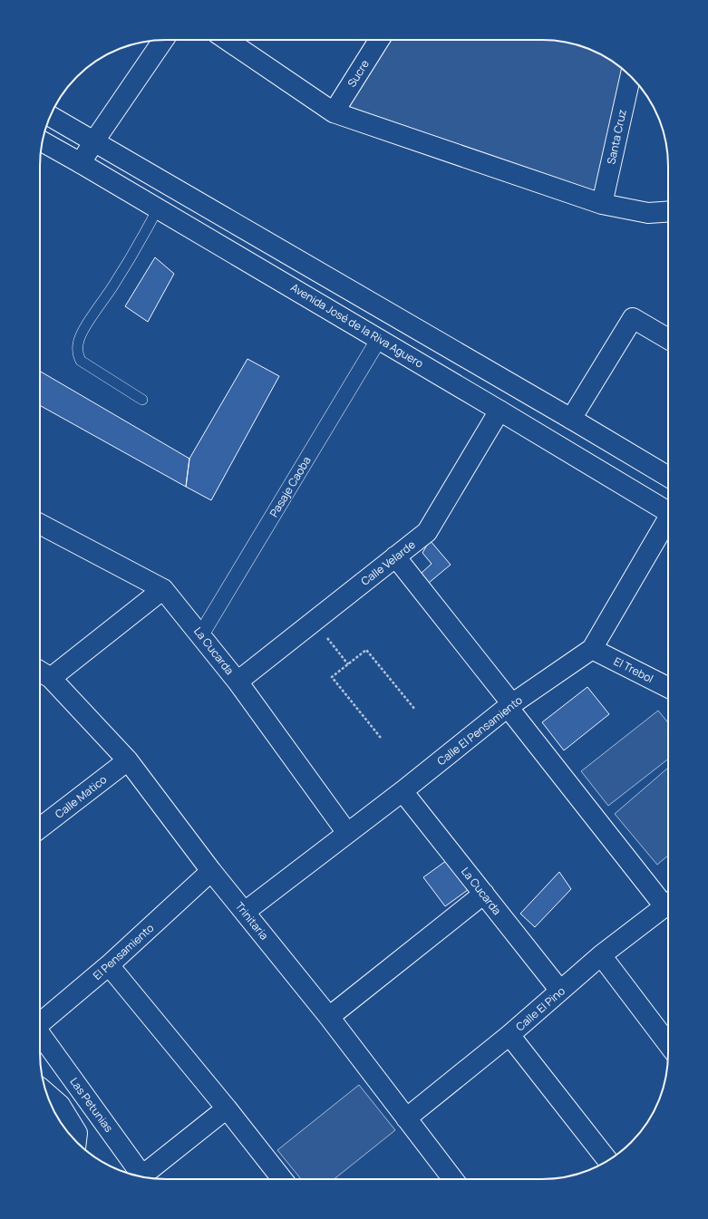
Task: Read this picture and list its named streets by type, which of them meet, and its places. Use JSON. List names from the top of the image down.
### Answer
{
  "streets": {
    "street": [
      "Sucre",
      "Santa Cruz",
      "Avenida José de la Riva Aguero",
      "Pasaje Caoba",
      "Calle Velarde",
      "La Cucarda",
      "El Trebol",
      "Calle El Pensamiento",
      "Calle Matico",
      "Trinitaria",
      "El Pensamiento",
      "Calle El Pino",
      "Las Petunias"
    ]
  },
  "crossings": [
    ["Avenida José de la Riva Aguero", "Pasaje Caoba"],
    ["Avenida José de la Riva Aguero", "Calle Velarde"],
    ["Pasaje Caoba", "La Cucarda"],
    ["Calle Velarde", "La Cucarda"],
    ["La Cucarda", "Calle El Pensamiento"],
    ["La Cucarda", "Calle El Pino"],
    ["El Trebol", "Calle El Pensamiento"],
    ["Calle El Pensamiento", "Trinitaria"],
    ["Calle Matico", "Trinitaria"],
    ["Trinitaria", "El Pensamiento"],
    ["Trinitaria", "Calle El Pino"]
  ]
}
